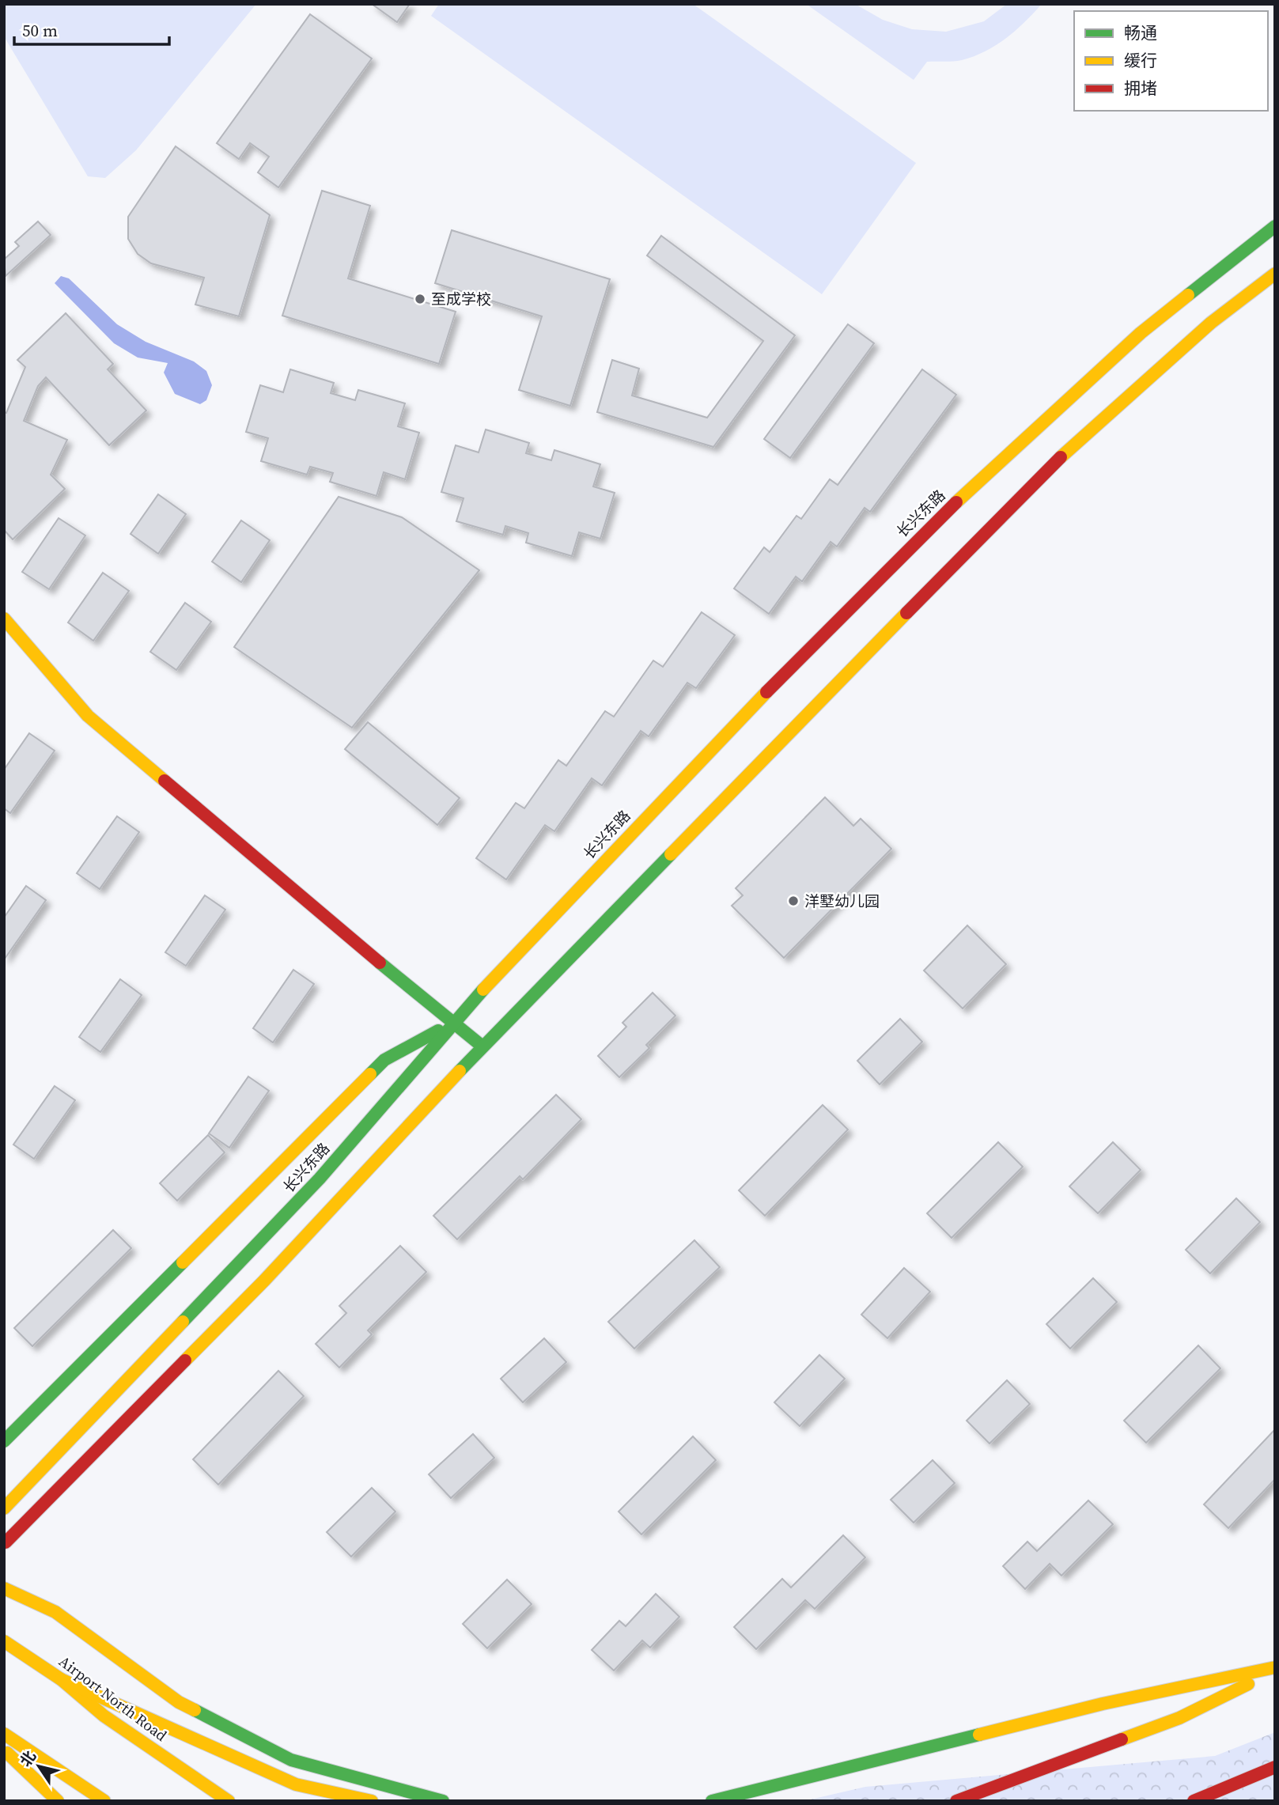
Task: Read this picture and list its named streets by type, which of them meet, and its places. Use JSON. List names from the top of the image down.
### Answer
{
  "streets": {
    "main road": ["长兴东路", "Airport North Road"]
  },
  "places": ["至成学校", "洋墅幼儿园"],
  "legend": ["畅通", "缓行", "拥堵"],
  "scale_bar": "50 m",
  "north": "top left"
}
